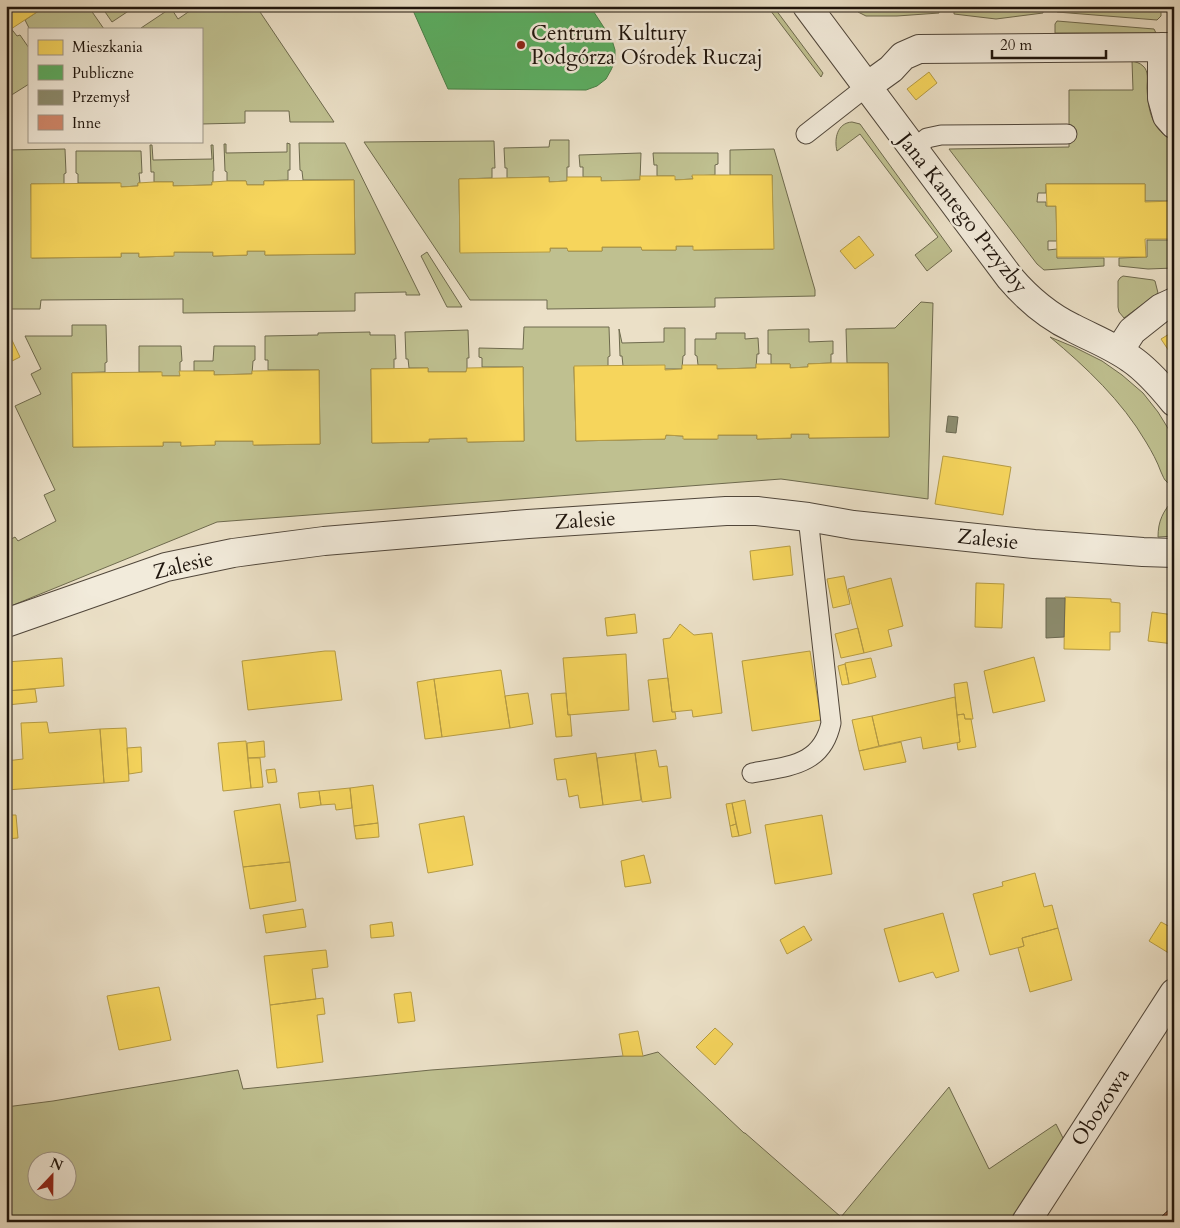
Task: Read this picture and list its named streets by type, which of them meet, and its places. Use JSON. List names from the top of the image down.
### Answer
{
  "streets": {
    "street": ["Jana Kantego Przyzby", "Zalesie", "Obozowa"]
  },
  "places": ["Centrum Kultury Podgórza Ośrodek Ruczaj"],
  "legend": [
    "Mieszkania",
    "Publiczne",
    "Przemysł",
    "Inne"
  ],
  "scale_bar": "20 m",
  "north": "top"
}
